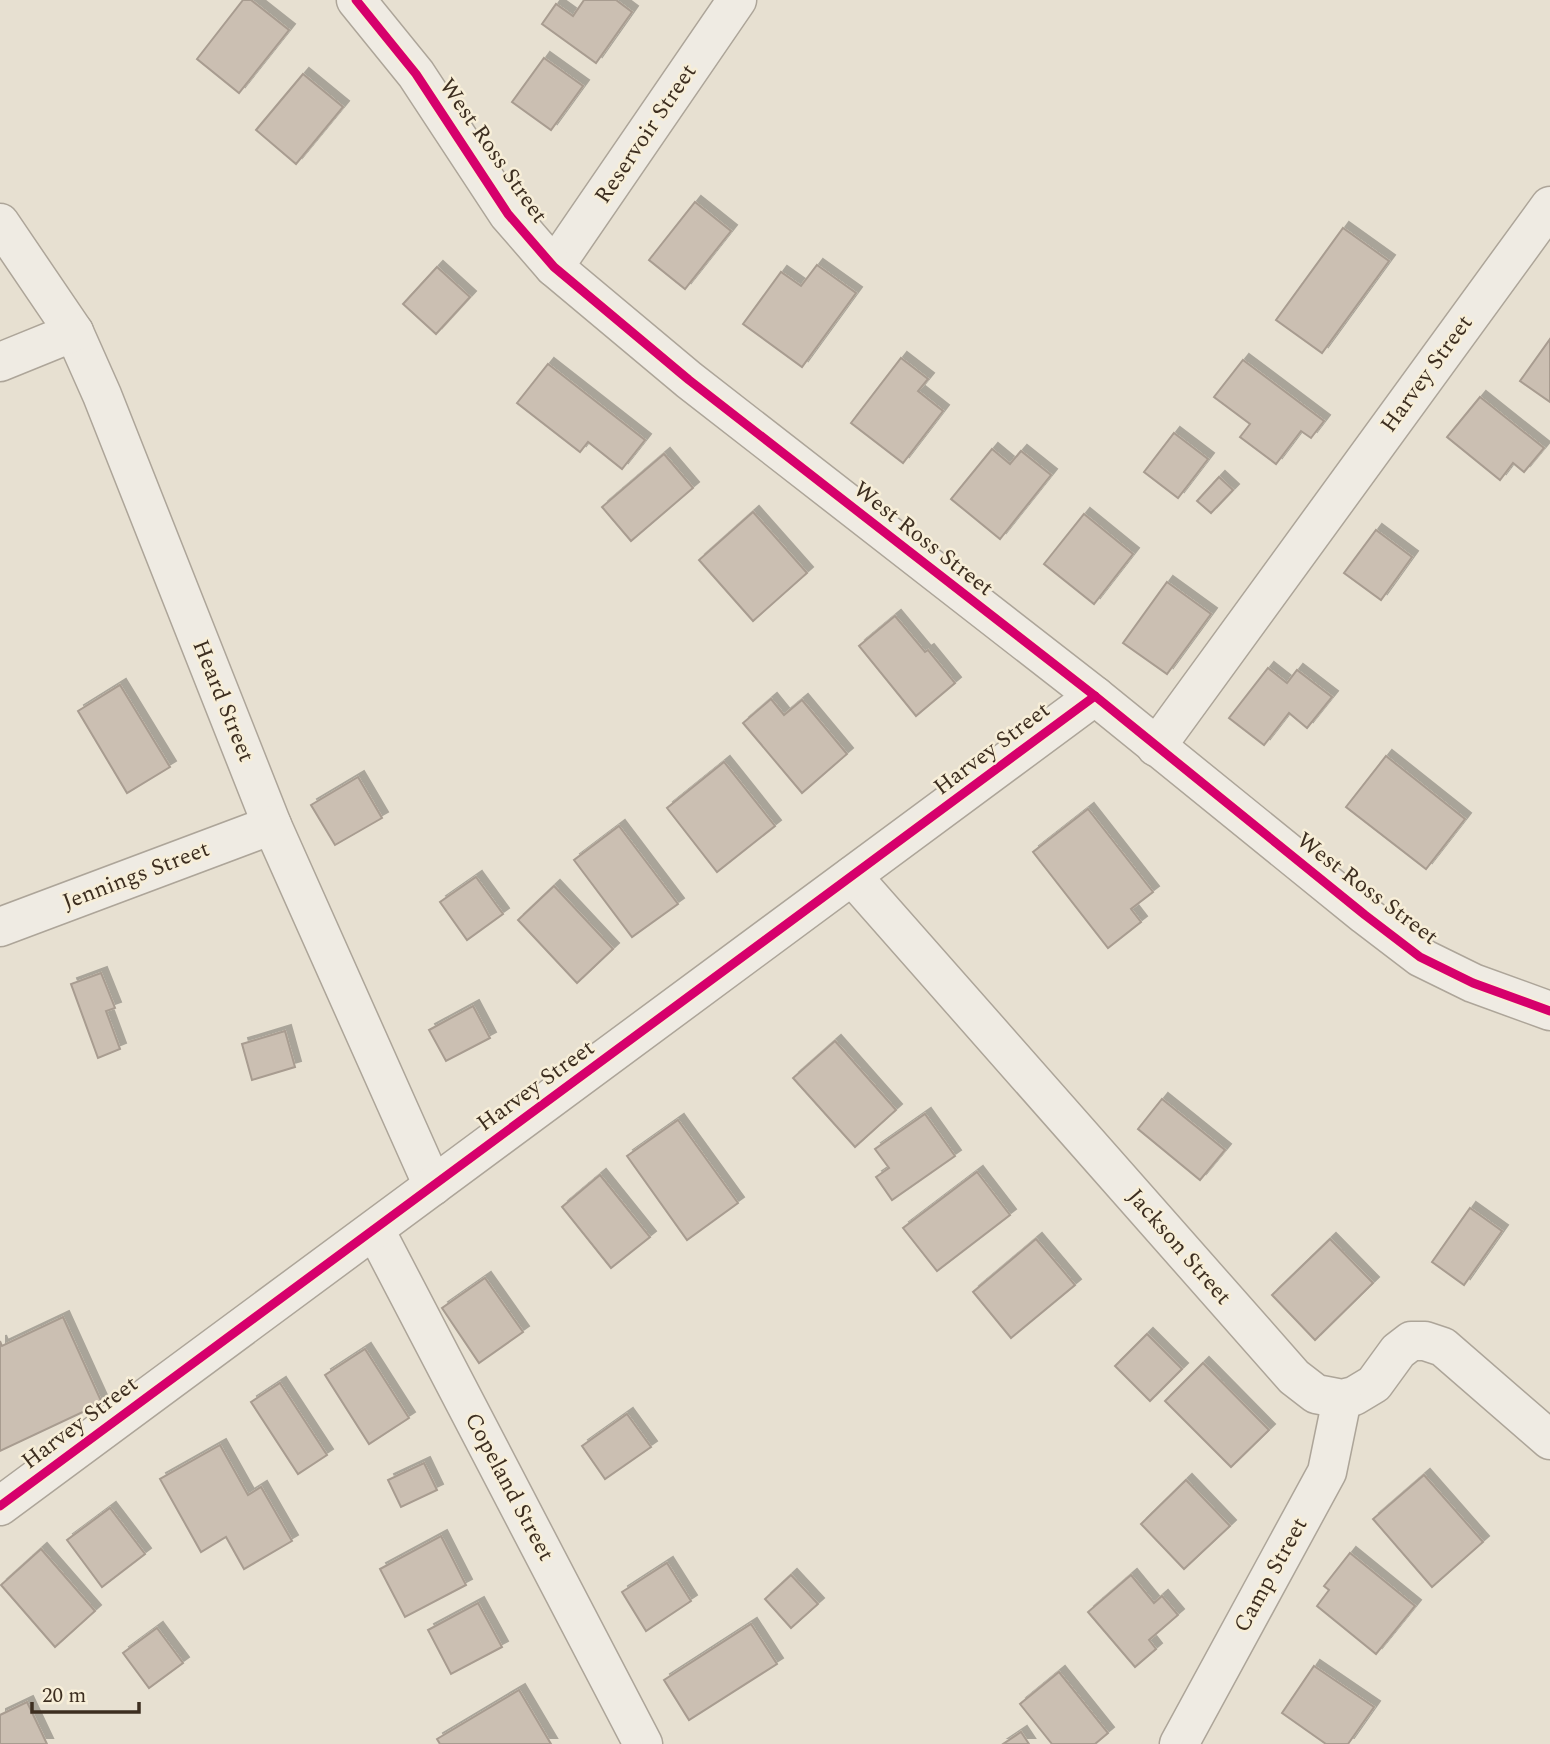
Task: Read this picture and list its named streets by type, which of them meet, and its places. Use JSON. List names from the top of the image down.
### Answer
{
  "streets": {
    "street": [
      "Reservoir Street",
      "West Ross Street",
      "Harvey Street",
      "Heard Street",
      "Jennings Street",
      "Jackson Street",
      "Copeland Street",
      "Camp Street"
    ]
  },
  "crossings": [
    ["Reservoir Street", "West Ross Street"],
    ["West Ross Street", "Harvey Street"],
    ["Harvey Street", "Heard Street"],
    ["Harvey Street", "Jackson Street"],
    ["Harvey Street", "Copeland Street"],
    ["Heard Street", "Jennings Street"],
    ["Jackson Street", "Camp Street"]
  ],
  "scale_bar": "20 m"
}
